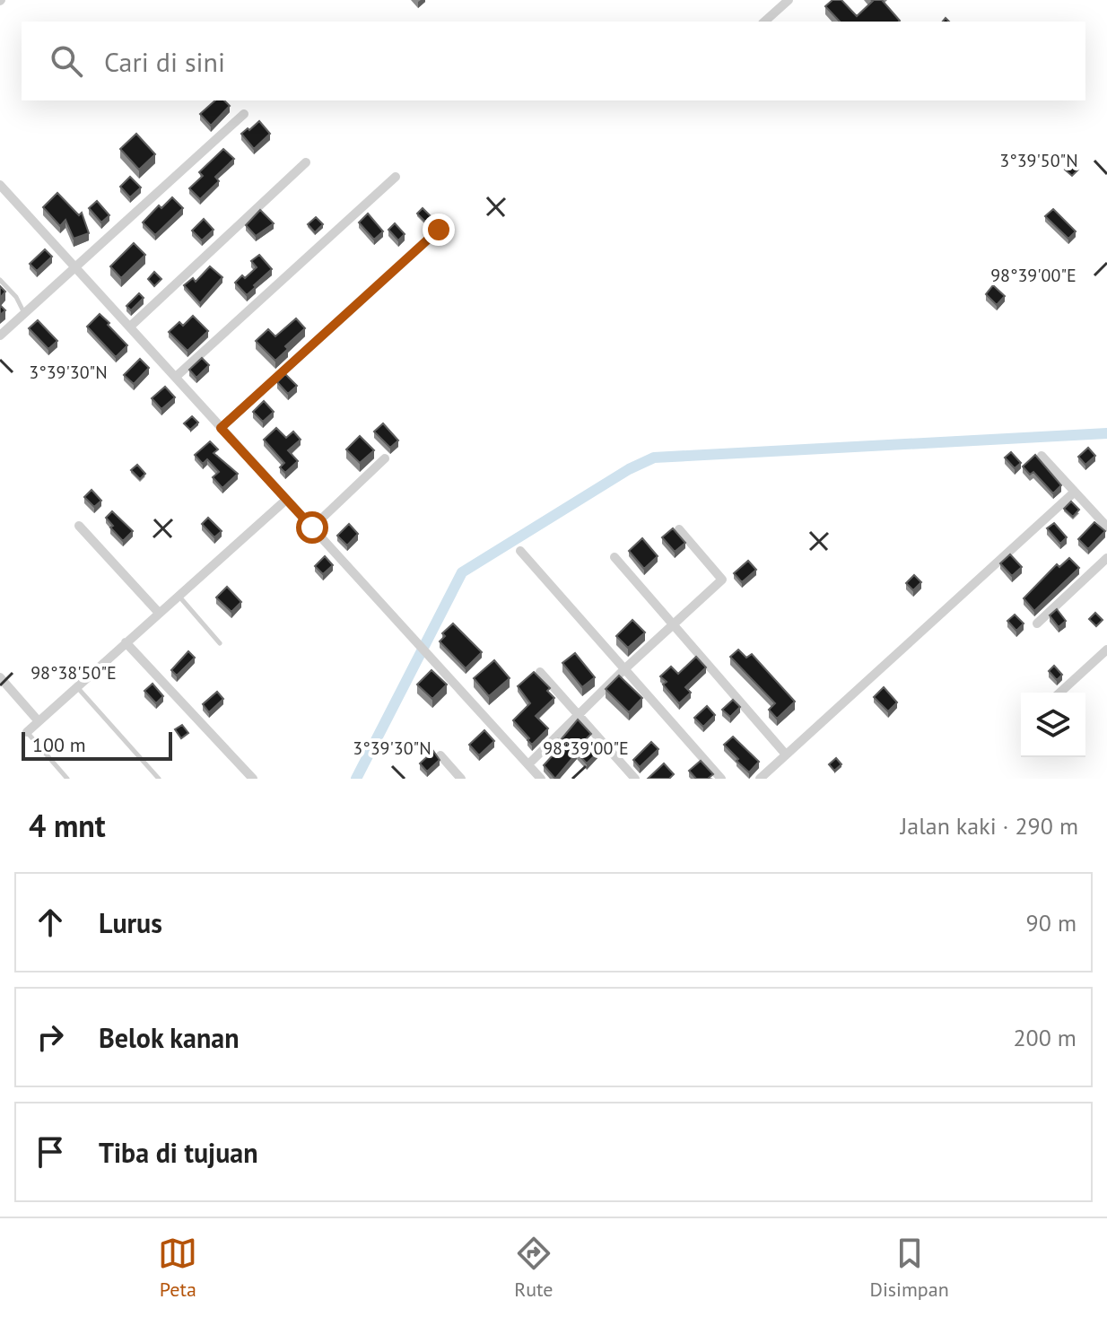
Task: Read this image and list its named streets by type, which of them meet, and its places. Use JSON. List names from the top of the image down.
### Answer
{
  "scale_bar": "100 m",
  "page": {
    "search": "Cari di sini",
    "scale": "100 m",
    "heading": ["4 mnt", "Jalan kaki · 290 m"],
    "list": [
      ["Lurus", "90 m"],
      ["Belok kanan", "200 m"],
      "Tiba di tujuan"
    ],
    "nav": ["Peta", "Rute", "Disimpan"]
  },
  "coordinates": [
    "3°39'50\"N",
    "98°39'00\"E",
    "3°39'30\"N",
    "98°38'50\"E"
  ]
}
